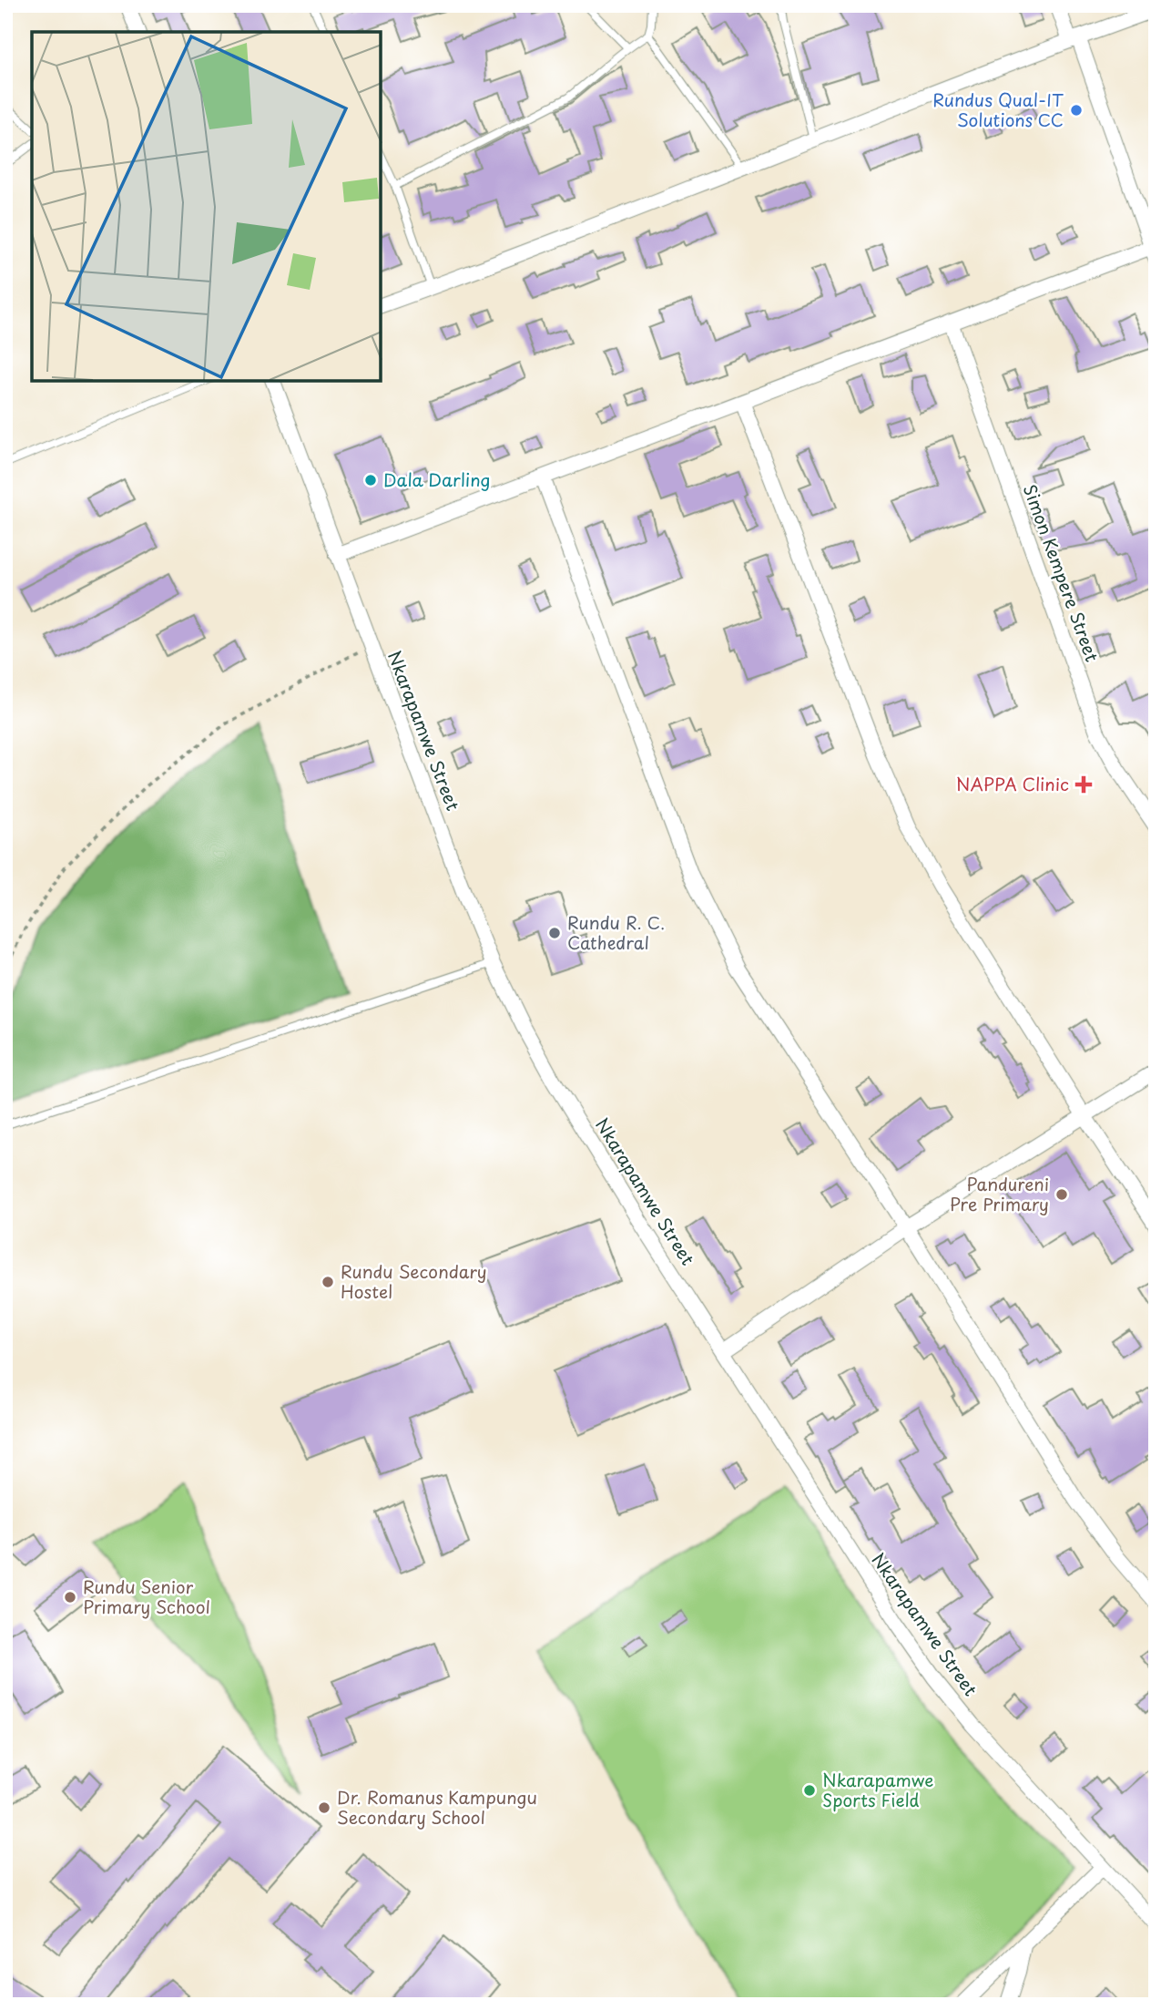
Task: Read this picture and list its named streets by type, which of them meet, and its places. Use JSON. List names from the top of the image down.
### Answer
{
  "streets": {
    "street": ["Simon Kempere Street", "Nkarapamwe Street"]
  },
  "places": {
    "other": [
      "Rundus Qual-IT Solutions CC",
      "Dala Darling",
      "Rundu R. C. Cathedral",
      "Pandureni Pre Primary",
      "Rundu Secondary Hostel",
      "Rundu Senior Primary School",
      "Nkarapamwe Sports Field",
      "Dr. Romanus Kampungu Secondary School"
    ],
    "health": ["NAPPA Clinic"]
  }
}
